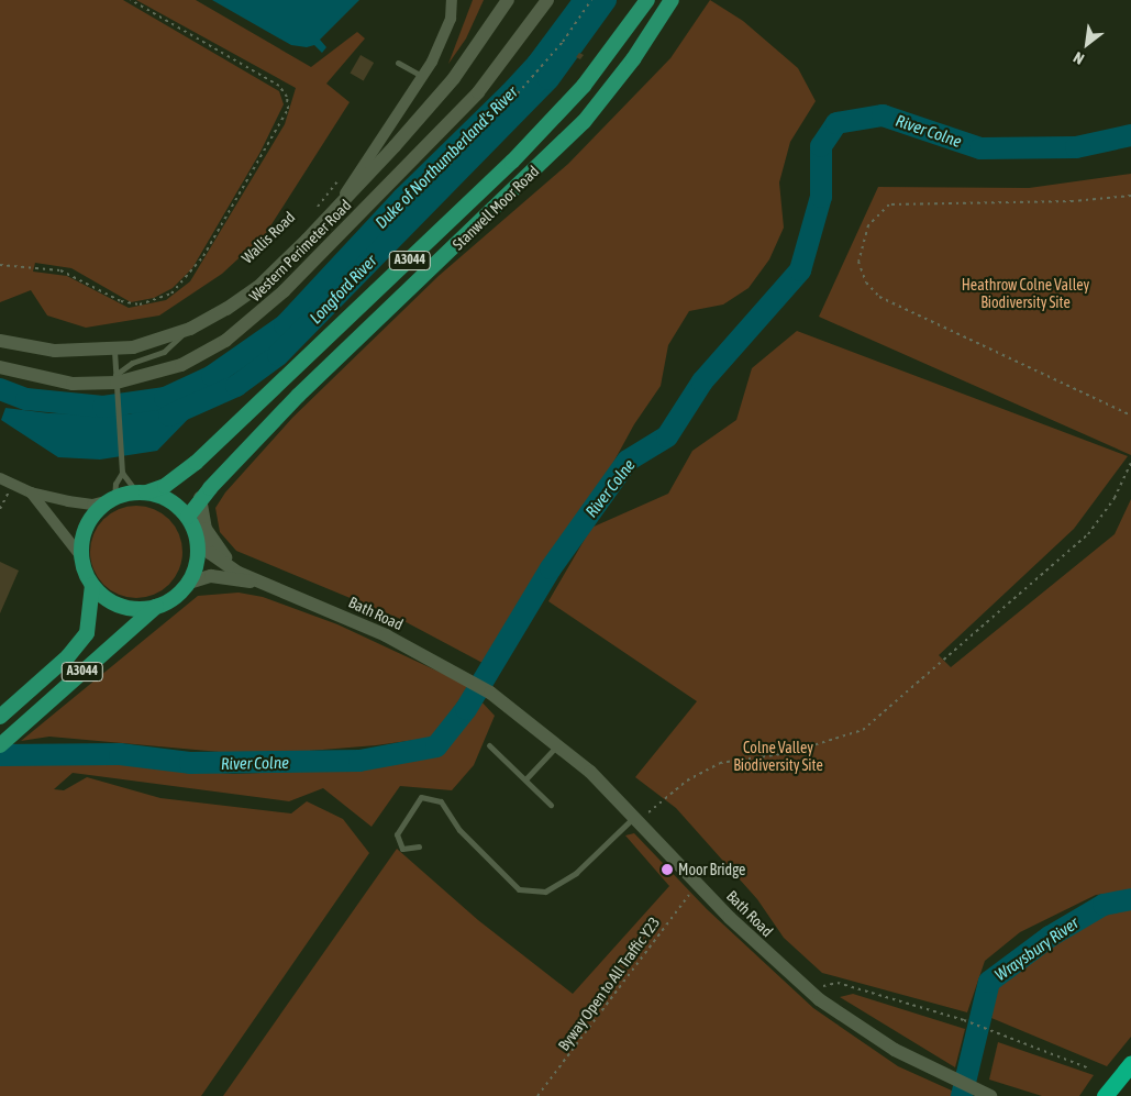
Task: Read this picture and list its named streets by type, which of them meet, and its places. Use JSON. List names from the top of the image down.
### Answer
{
  "streets": {
    "main road": ["Stanwell Moor Road", "A3044"],
    "street": ["Western Perimeter Road", "Bath Road"],
    "path": ["Byway Open to All Traffic Y23"]
  },
  "crossings": [
    ["Stanwell Moor Road", "A3044"],
    ["Stanwell Moor Road", "Bath Road"],
    ["A3044", "Bath Road"],
    ["Bath Road", "Byway Open to All Traffic Y23"]
  ],
  "water": [
    "River Colne",
    "Duke of Northumberland's River",
    "Longford River",
    "Wraysbury River"
  ],
  "parks": ["Heathrow Colne Valley Biodiversity Site", "Colne Valley Biodiversity Site"],
  "places": ["Moor Bridge"],
  "north": "bottom left"
}
